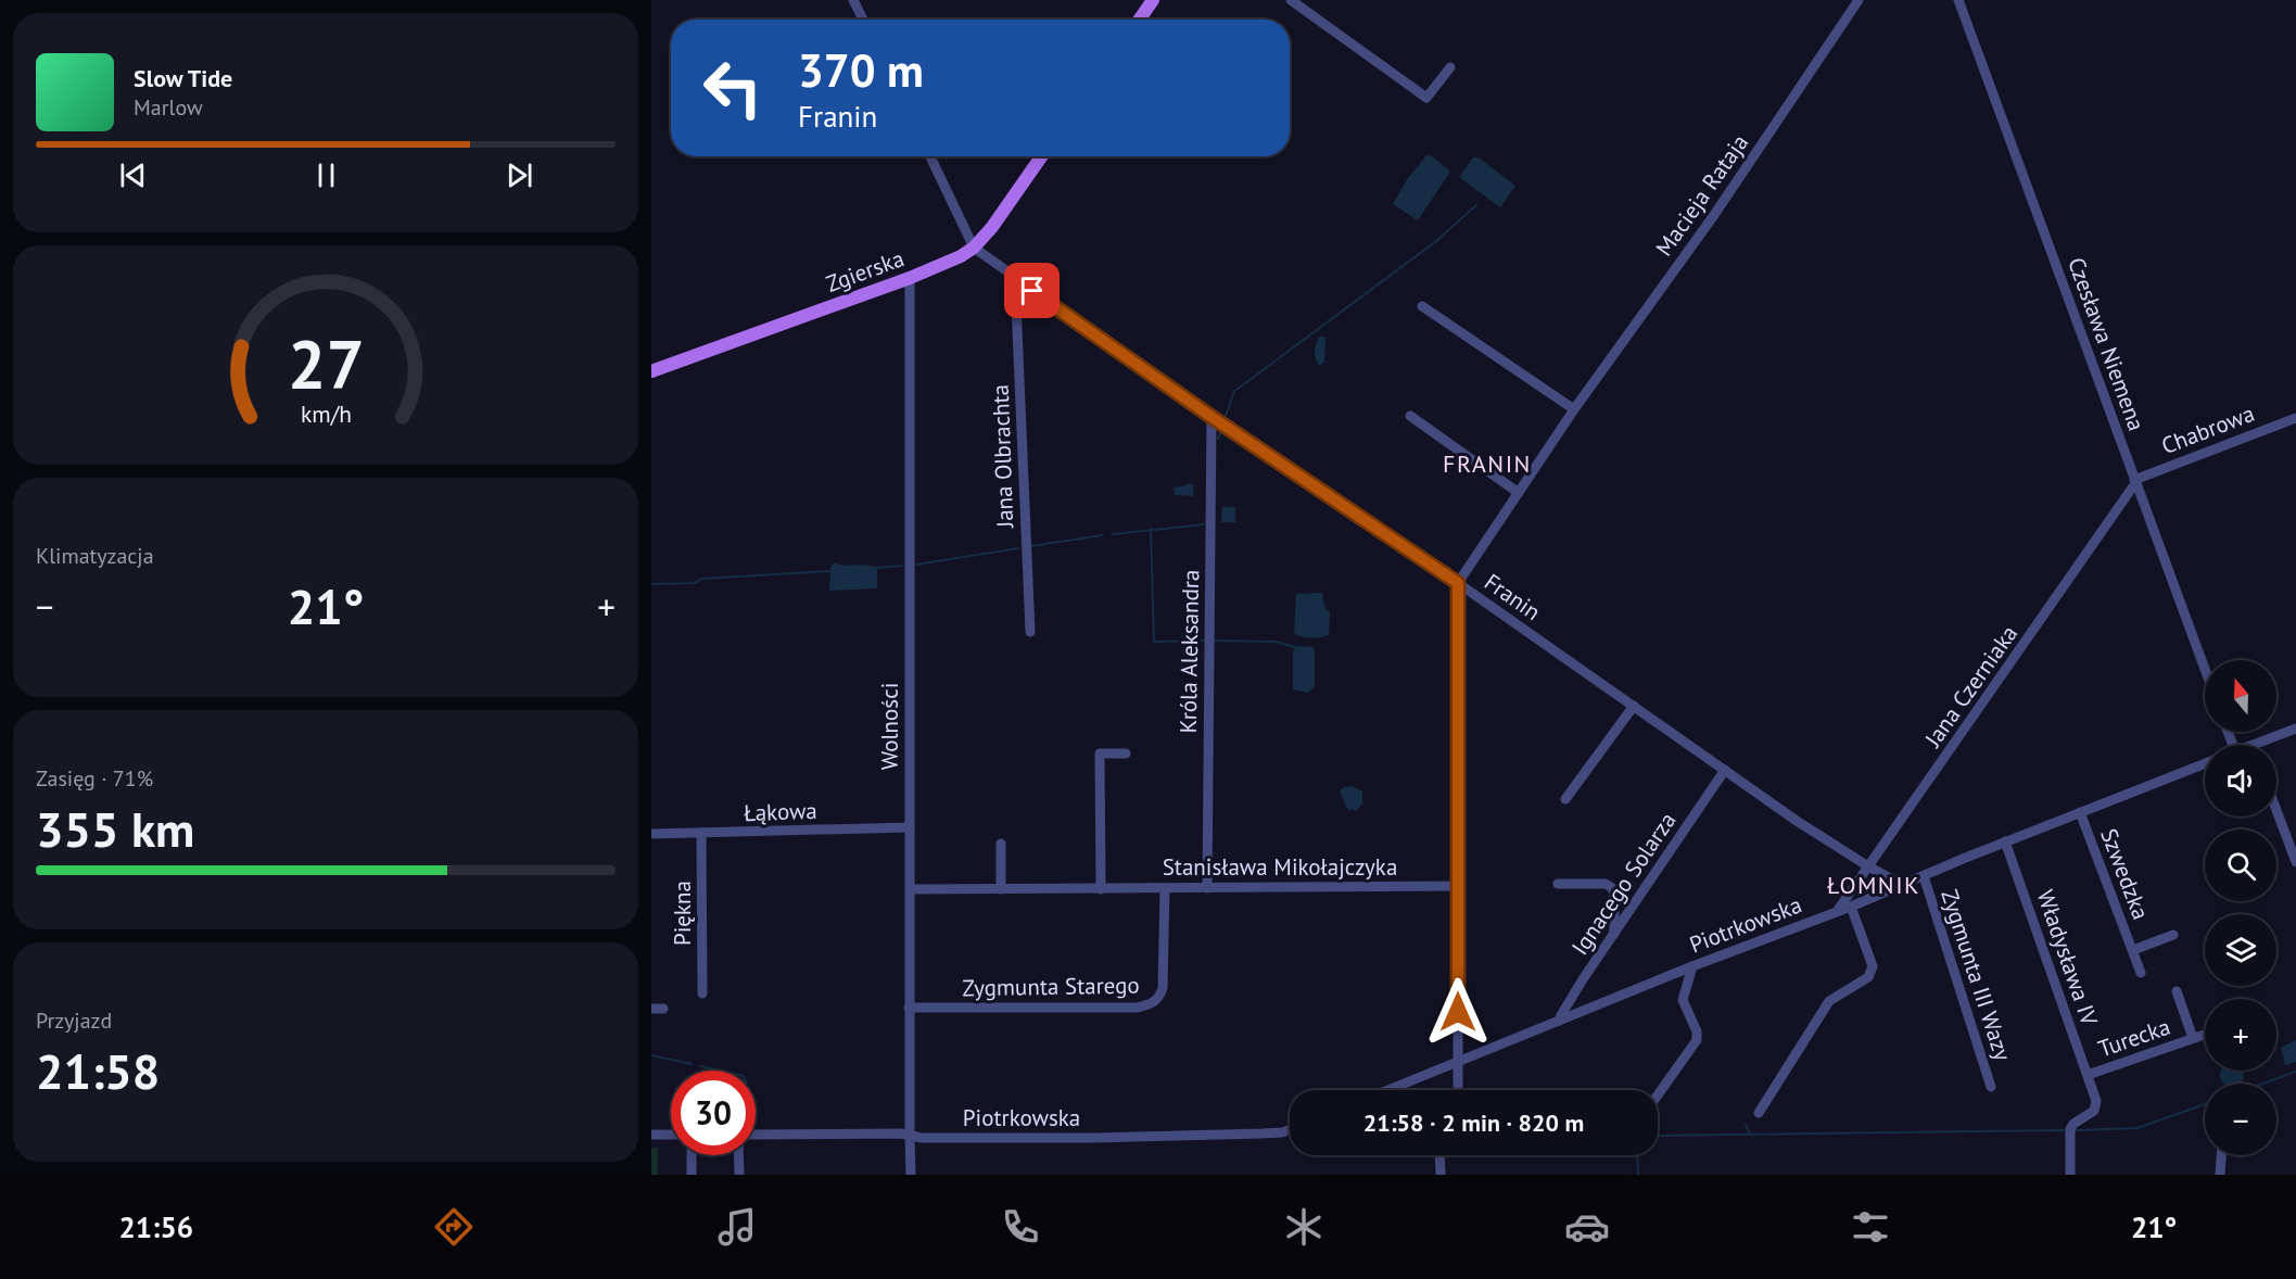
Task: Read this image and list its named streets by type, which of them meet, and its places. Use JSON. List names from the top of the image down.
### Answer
{
  "streets": {
    "main road": ["Zgierska"],
    "street": [
      "Macieja Rataja",
      "Czesława Niemena",
      "Chabrowa",
      "Jana Olbrachta",
      "Franin",
      "Króla Aleksandra",
      "Jana Czerniaka",
      "Wolności",
      "Łąkowa",
      "Stanisława Mikołajczyka",
      "Szwedzka",
      "Ignacego Solarza",
      "Piękna",
      "Piotrkowska",
      "Władysława IV",
      "Zygmunta III Wazy",
      "Zygmunta Starego",
      "Turecka"
    ]
  },
  "crossings": [
    ["Macieja Rataja", "Franin"],
    ["Zgierska", "Franin"],
    ["Zgierska", "Wolności"],
    ["Czesława Niemena", "Chabrowa"],
    ["Czesława Niemena", "Jana Czerniaka"],
    ["Chabrowa", "Jana Czerniaka"],
    ["Jana Olbrachta", "Franin"],
    ["Franin", "Króla Aleksandra"],
    ["Franin", "Jana Czerniaka"],
    ["Franin", "Ignacego Solarza"],
    ["Franin", "Piotrkowska"],
    ["Króla Aleksandra", "Stanisława Mikołajczyka"],
    ["Jana Czerniaka", "Piotrkowska"],
    ["Wolności", "Łąkowa"],
    ["Wolności", "Stanisława Mikołajczyka"],
    ["Wolności", "Piotrkowska"],
    ["Wolności", "Zygmunta Starego"],
    ["Łąkowa", "Piękna"],
    ["Stanisława Mikołajczyka", "Zygmunta Starego"],
    ["Szwedzka", "Piotrkowska"],
    ["Ignacego Solarza", "Piotrkowska"],
    ["Piotrkowska", "Władysława IV"],
    ["Piotrkowska", "Zygmunta III Wazy"],
    ["Władysława IV", "Turecka"]
  ],
  "districts": ["FRANIN", "ŁOMNIK"],
  "north": "top",
  "page": {
    "turn": ["370 m", "Franin"],
    "song": ["Slow Tide", "Marlow"],
    "tile": [
      "Klimatyzacja",
      ["Zasięg · 71%", "355 km"],
      ["Przyjazd", "21:58"]
    ],
    "heat": ["−", "21°", "+"],
    "map_buttons": ["+", "−"],
    "limit": "30",
    "trip": "21:58 · 2 min · 820 m",
    "tabs": ["21:56", "21°"],
    "gauge": ["27", "km/h"]
  }
}
